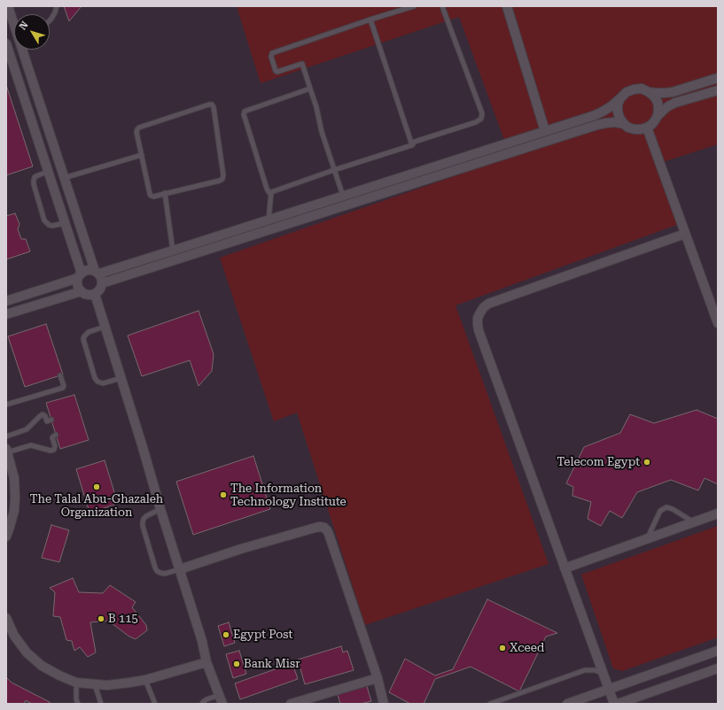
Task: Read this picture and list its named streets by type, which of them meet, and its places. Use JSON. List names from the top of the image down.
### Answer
{
  "places": [
    "Telecom Egypt",
    "The Talal Abu-Ghazaleh Organization",
    "The Information Technology Institute",
    "B 115",
    "Egypt Post",
    "Xceed",
    "Bank Misr"
  ],
  "north": "top left"
}
